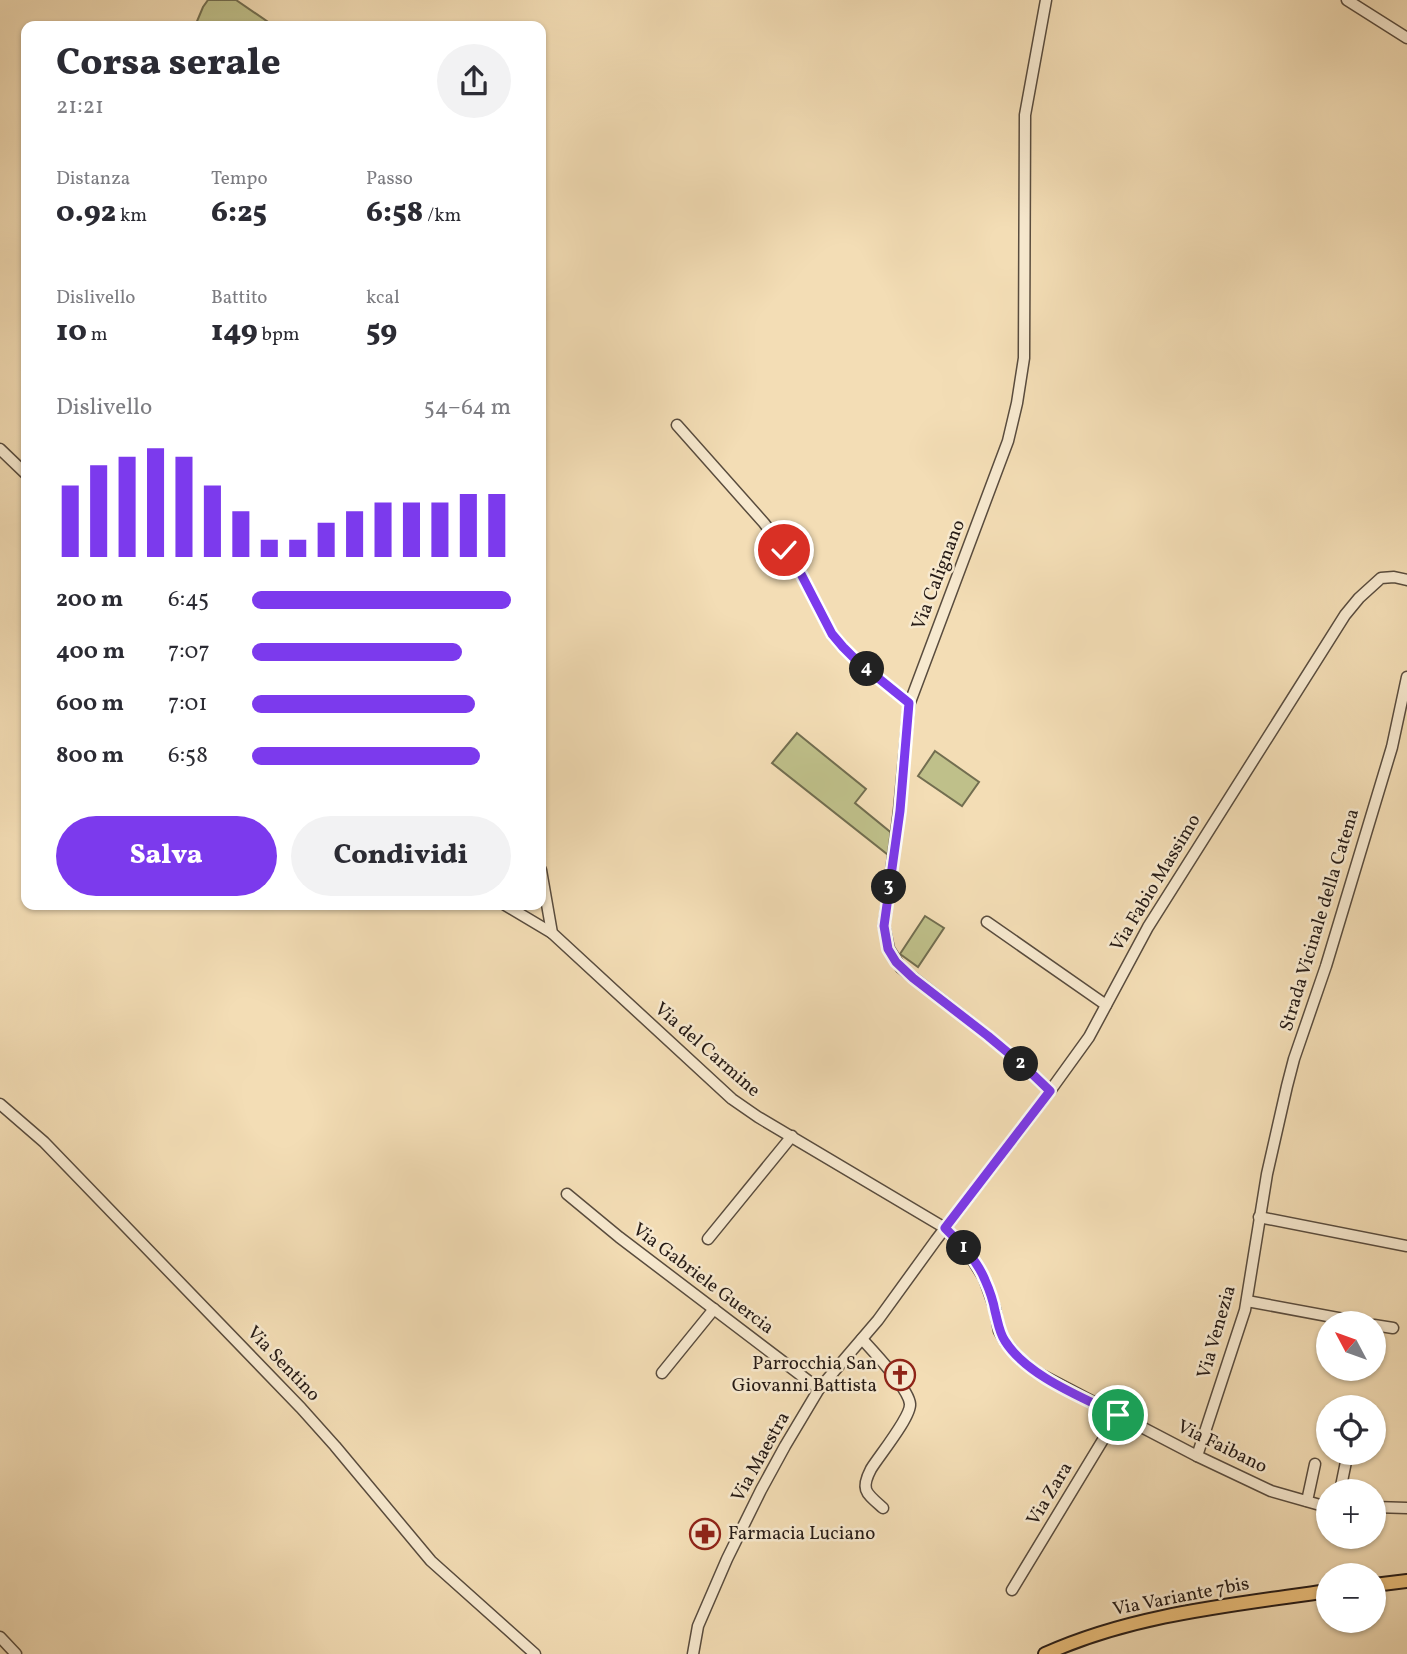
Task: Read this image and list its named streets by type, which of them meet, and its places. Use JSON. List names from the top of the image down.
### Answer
{
  "streets": {
    "main road": ["Via Variante 7bis"],
    "street": [
      "Via Calignano",
      "Via Fabio Massimo",
      "Strada Vicinale della Catena",
      "Via del Carmine",
      "Via Gabriele Guercia",
      "Via Venezia",
      "Via Sentino",
      "Via Faibano",
      "Via Maestra",
      "Via Zara"
    ]
  },
  "crossings": [
    ["Via Calignano", "Via Fabio Massimo"],
    ["Via Fabio Massimo", "Via del Carmine"],
    ["Via Fabio Massimo", "Via Faibano"],
    ["Via Fabio Massimo", "Via Maestra"],
    ["Strada Vicinale della Catena", "Via Venezia"],
    ["Via del Carmine", "Via Faibano"],
    ["Via del Carmine", "Via Maestra"],
    ["Via Gabriele Guercia", "Via Maestra"],
    ["Via Venezia", "Via Faibano"],
    ["Via Faibano", "Via Maestra"],
    ["Via Faibano", "Via Zara"]
  ],
  "places": {
    "church": ["Parrocchia San Giovanni Battista"],
    "pharmacy": ["Farmacia Luciano"]
  },
  "north": "top left",
  "page": {
    "heading": ["Corsa serale", "21:21"],
    "stats": [
      ["Distanza", "0.92 km"],
      ["Tempo", "6:25"],
      ["Passo", "6:58 /km"],
      ["Dislivello", "10 m"],
      ["Battito", "149 bpm"],
      ["kcal", "59"]
    ],
    "chart": ["Dislivello", "54–64 m"],
    "list": [
      {
        "name": "200 m",
        "note": "6:45"
      },
      {
        "name": "400 m",
        "note": "7:07"
      },
      {
        "name": "600 m",
        "note": "7:01"
      },
      {
        "name": "800 m",
        "note": "6:58"
      }
    ],
    "pins": [
      "4",
      "3",
      "2",
      "1"
    ],
    "buttons": ["Salva", "Condividi"],
    "map_buttons": ["+", "−"]
  }
}
